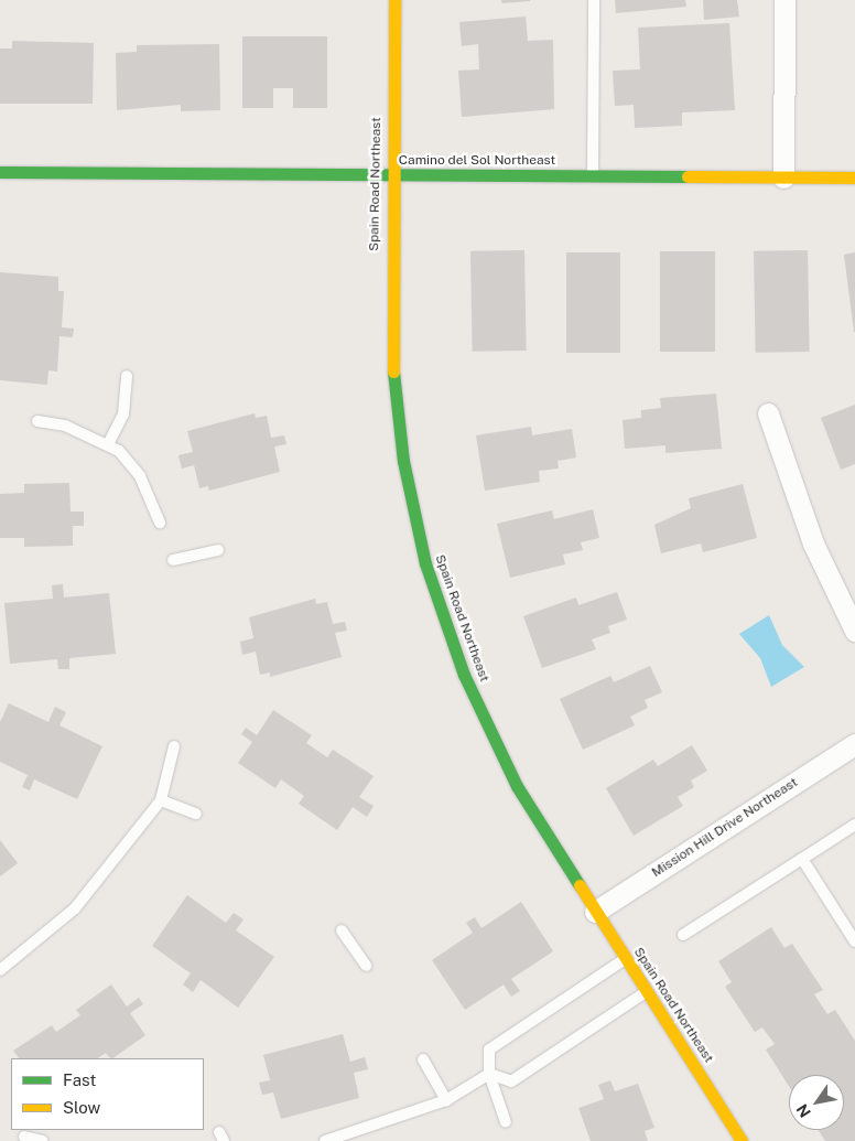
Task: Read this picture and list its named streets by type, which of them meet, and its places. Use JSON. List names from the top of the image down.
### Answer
{
  "streets": {
    "street": ["Camino del Sol Northeast", "Spain Road Northeast", "Mission Hill Drive Northeast"]
  },
  "crossings": [
    ["Camino del Sol Northeast", "Spain Road Northeast"],
    ["Spain Road Northeast", "Mission Hill Drive Northeast"]
  ],
  "legend": ["Fast", "Slow"],
  "north": "bottom left"
}
